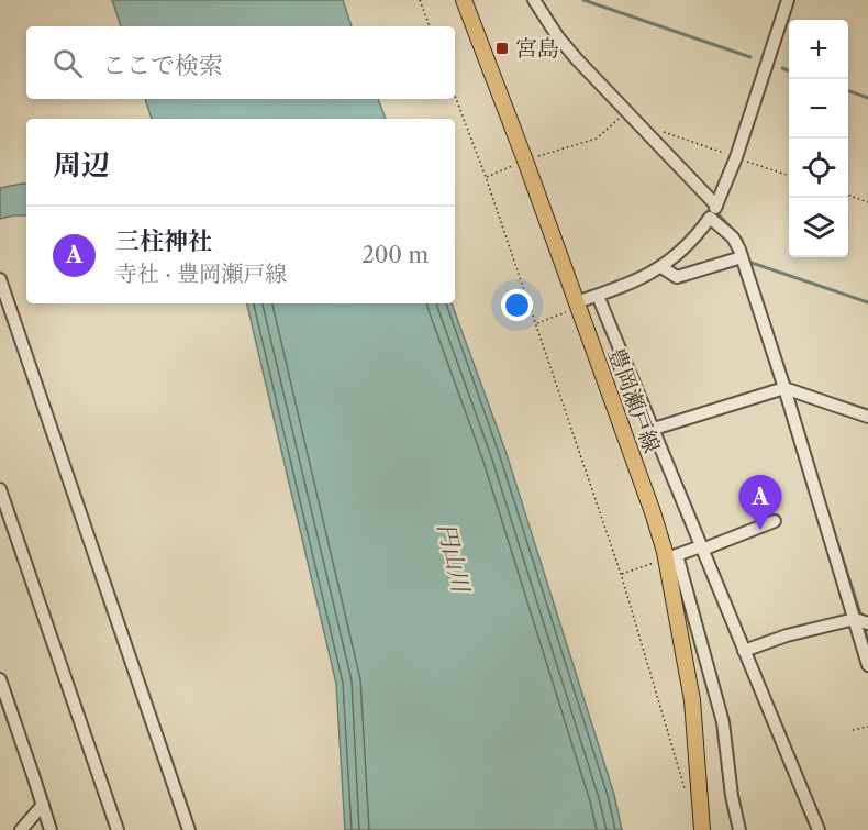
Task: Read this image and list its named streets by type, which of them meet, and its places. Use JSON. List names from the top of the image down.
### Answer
{
  "streets": {
    "main road": ["豊岡瀬戸線"]
  },
  "water": ["円山川"],
  "places": {
    "transit": ["宮島"]
  },
  "page": {
    "map_buttons": ["+", "−"],
    "search": "ここで検索",
    "heading": "周辺",
    "list": [
      {
        "mark": "A",
        "name": "三柱神社",
        "note": "寺社 · 豊岡瀬戸線",
        "value": "200 m"
      }
    ],
    "pins": "A"
  }
}
